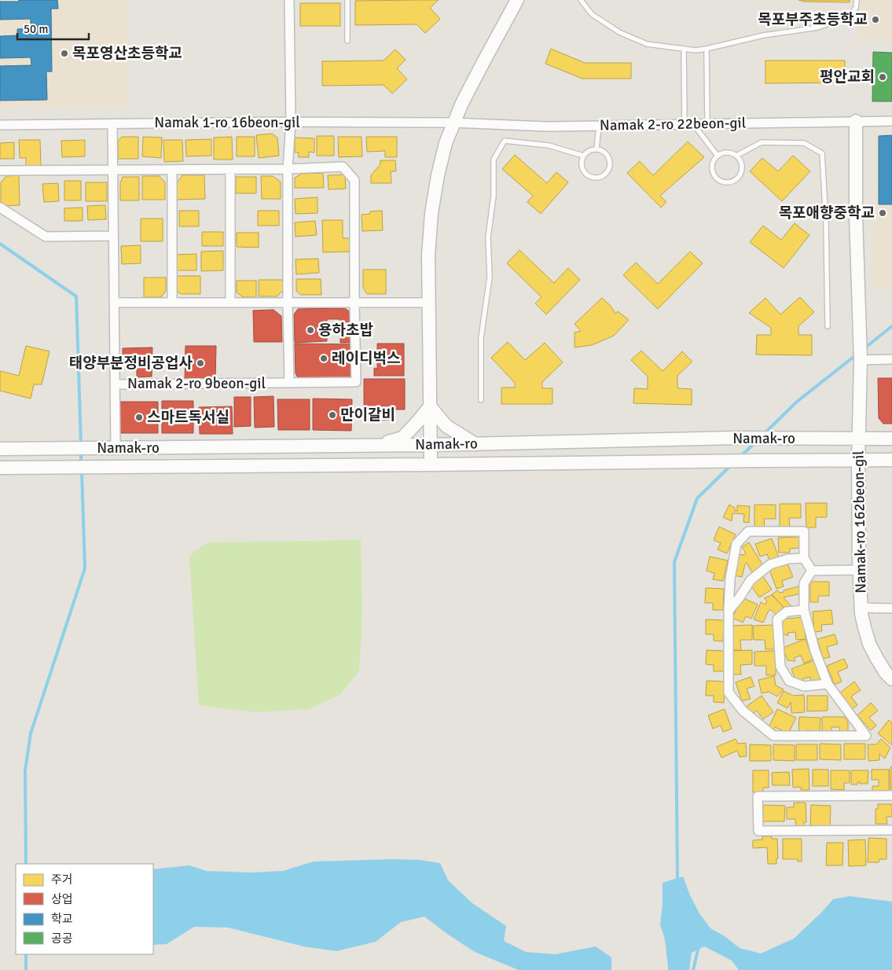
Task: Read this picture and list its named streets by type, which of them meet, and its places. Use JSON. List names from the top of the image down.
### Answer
{
  "streets": {
    "street": [
      "Namak 1-ro 16beon-gil",
      "Namak 2-ro 22beon-gil",
      "Namak 2-ro 9beon-gil",
      "Namak-ro",
      "Namak-ro 162beon-gil"
    ]
  },
  "crossings": [
    ["Namak 1-ro 16beon-gil", "Namak 2-ro 22beon-gil"],
    ["Namak 2-ro 22beon-gil", "Namak-ro 162beon-gil"],
    ["Namak-ro", "Namak-ro 162beon-gil"]
  ],
  "places": [
    "목포부주초등학교",
    "목포영산초등학교",
    "평안교회",
    "목포애향중학교",
    "용하초밥",
    "레이디벅스",
    "태양부분정비공업사",
    "만이갈비",
    "스마트독서실"
  ],
  "legend": [
    "주거",
    "상업",
    "학교",
    "공공"
  ],
  "scale_bar": "50 m"
}
